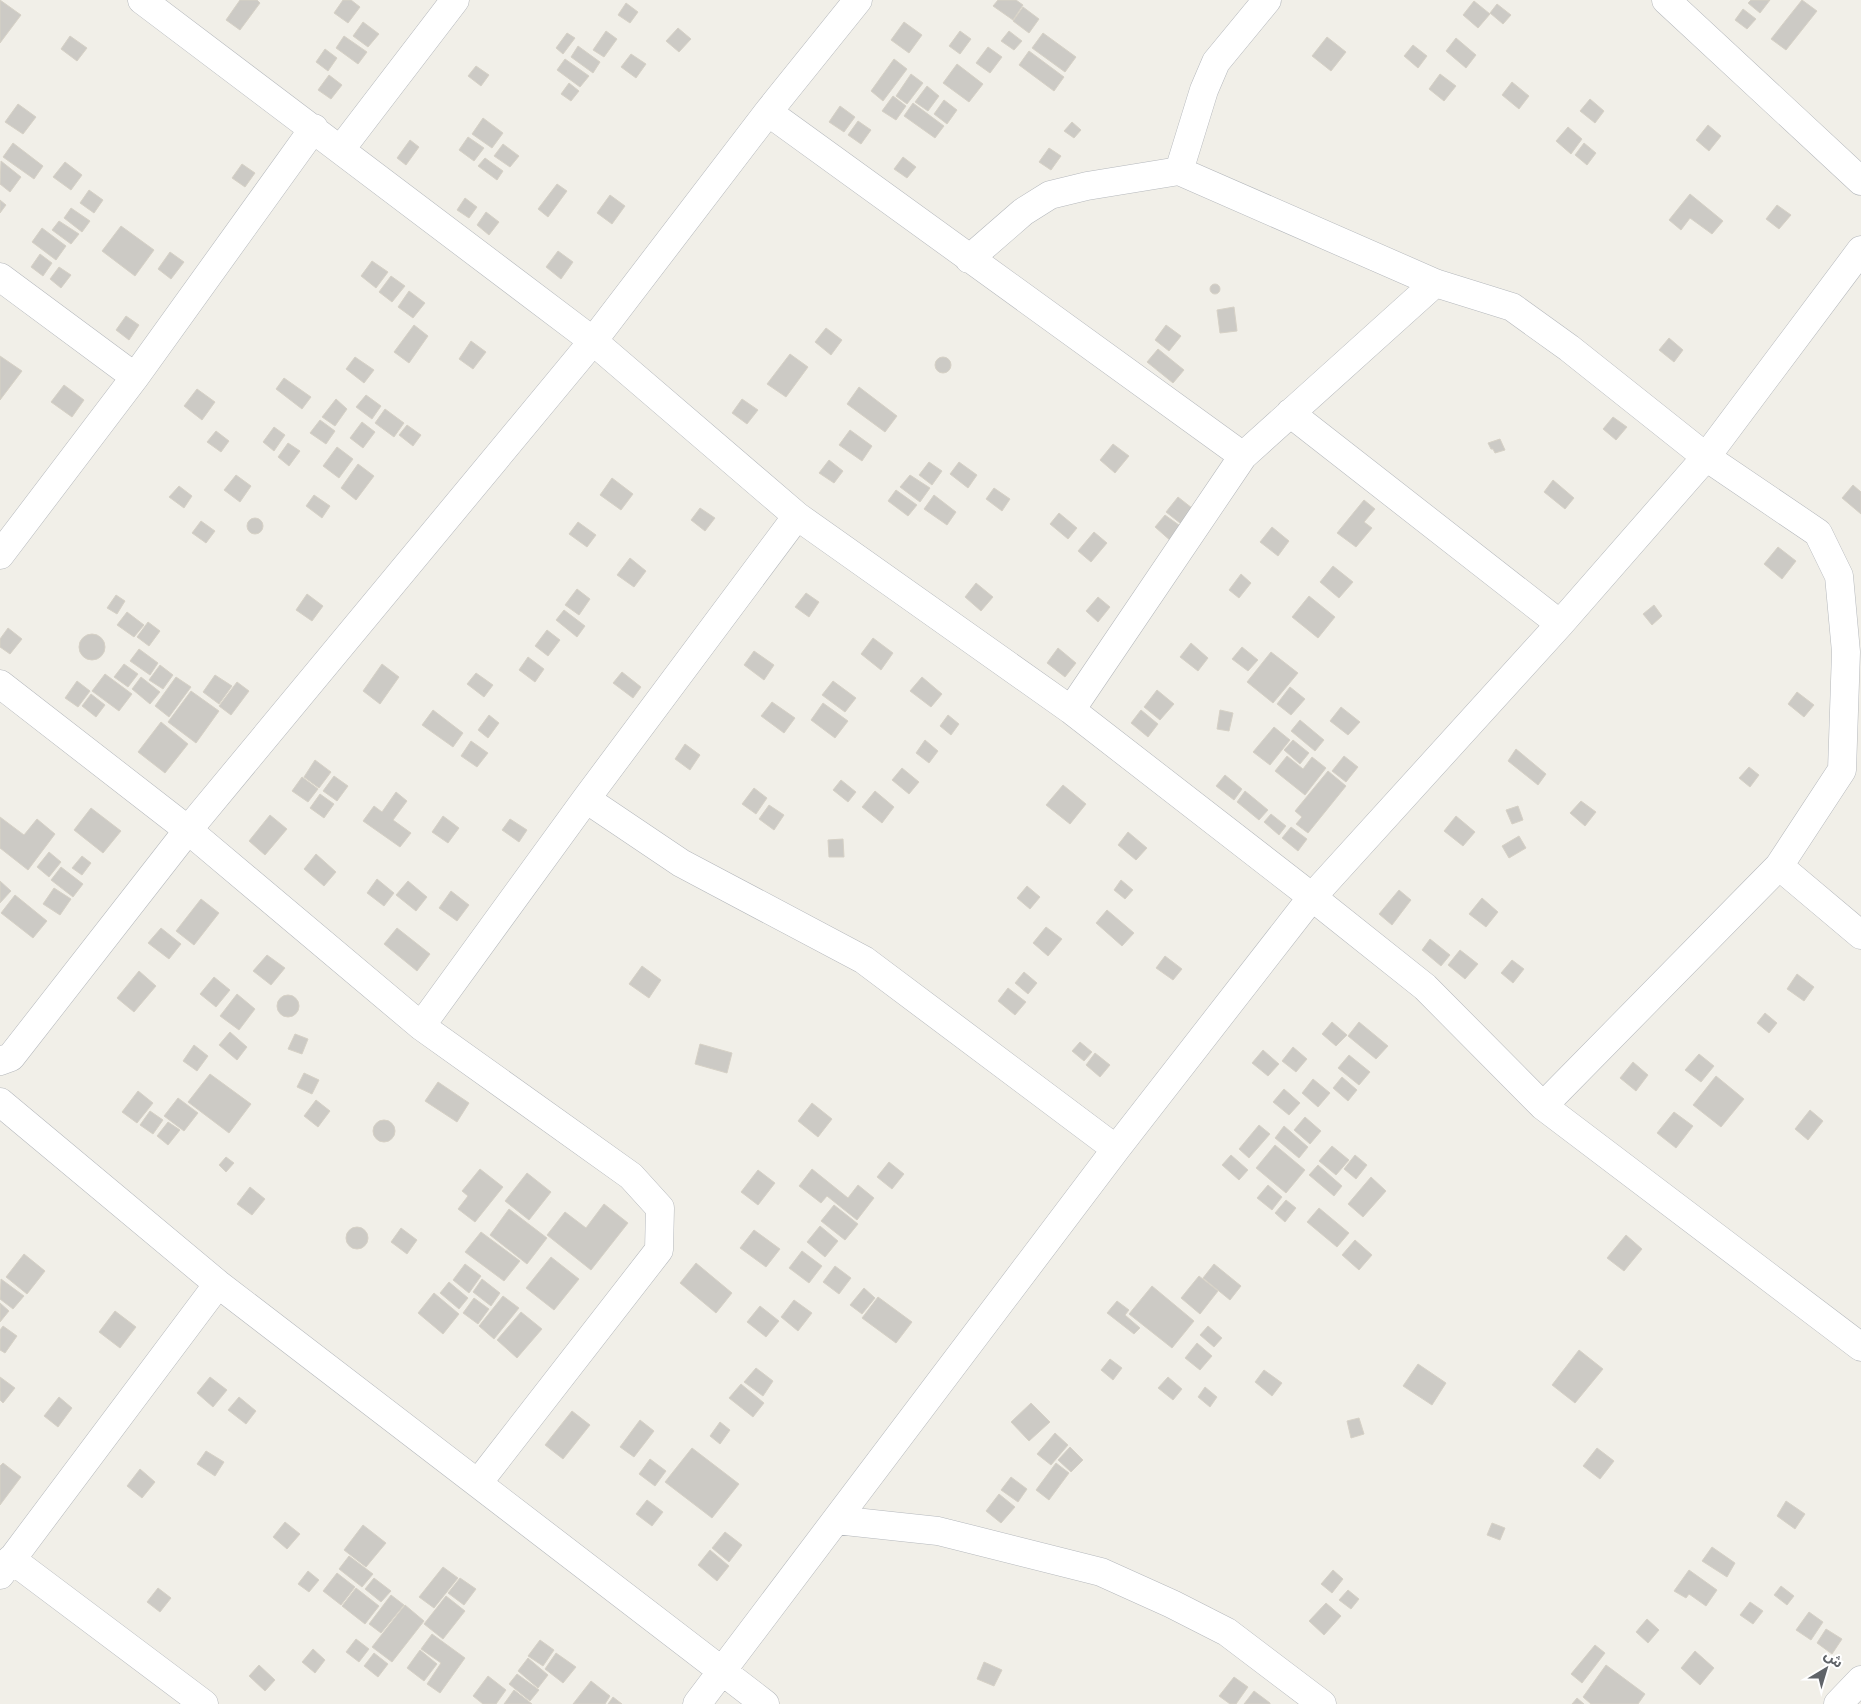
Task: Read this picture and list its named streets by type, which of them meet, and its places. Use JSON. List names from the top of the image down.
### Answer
{
  "north": "top right"
}
